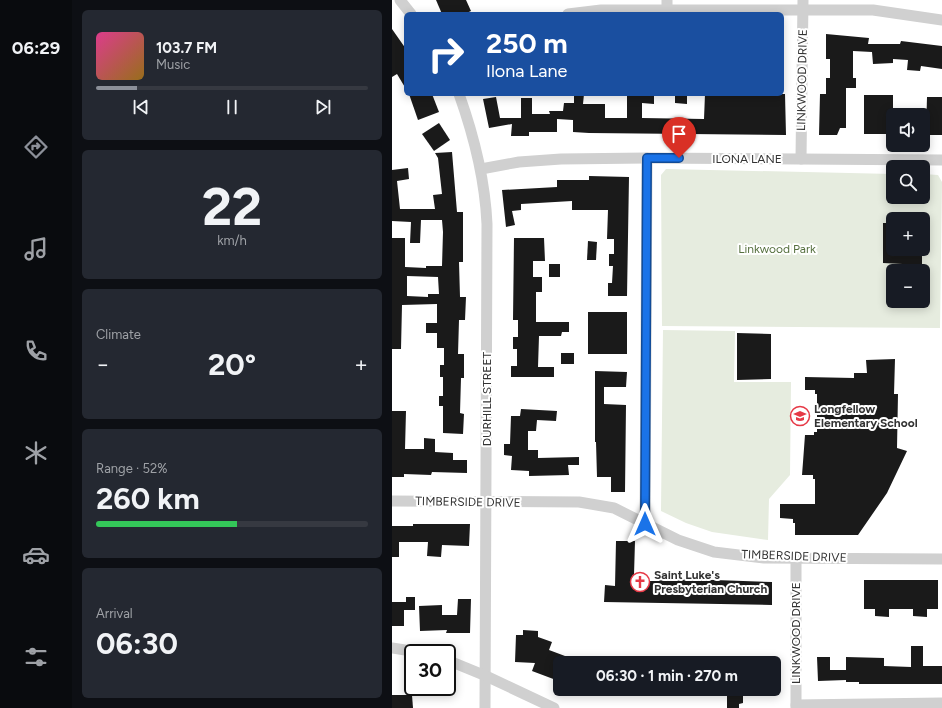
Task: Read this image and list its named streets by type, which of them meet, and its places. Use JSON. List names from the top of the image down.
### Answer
{
  "streets": {
    "street": [
      "LINKWOOD DRIVE",
      "ILONA LANE",
      "DURHILL STREET",
      "TIMBERSIDE DRIVE"
    ]
  },
  "crossings": [
    ["LINKWOOD DRIVE", "ILONA LANE"],
    ["LINKWOOD DRIVE", "TIMBERSIDE DRIVE"],
    ["ILONA LANE", "DURHILL STREET"],
    ["DURHILL STREET", "TIMBERSIDE DRIVE"]
  ],
  "parks": ["Linkwood Park"],
  "places": {
    "school or university": ["Longfellow Elementary School"],
    "church": ["Saint Luke's Presbyterian Church"]
  },
  "page": {
    "tabs": "06:29",
    "turn": ["250 m", "Ilona Lane"],
    "song": ["103.7 FM", "Music"],
    "map_buttons": ["+", "−"],
    "tile": [
      ["22", "km/h"],
      "Climate",
      ["Range · 52%", "260 km"],
      ["Arrival", "06:30"]
    ],
    "heat": ["−", "20°", "+"],
    "limit": "30",
    "trip": "06:30 · 1 min · 270 m"
  }
}
